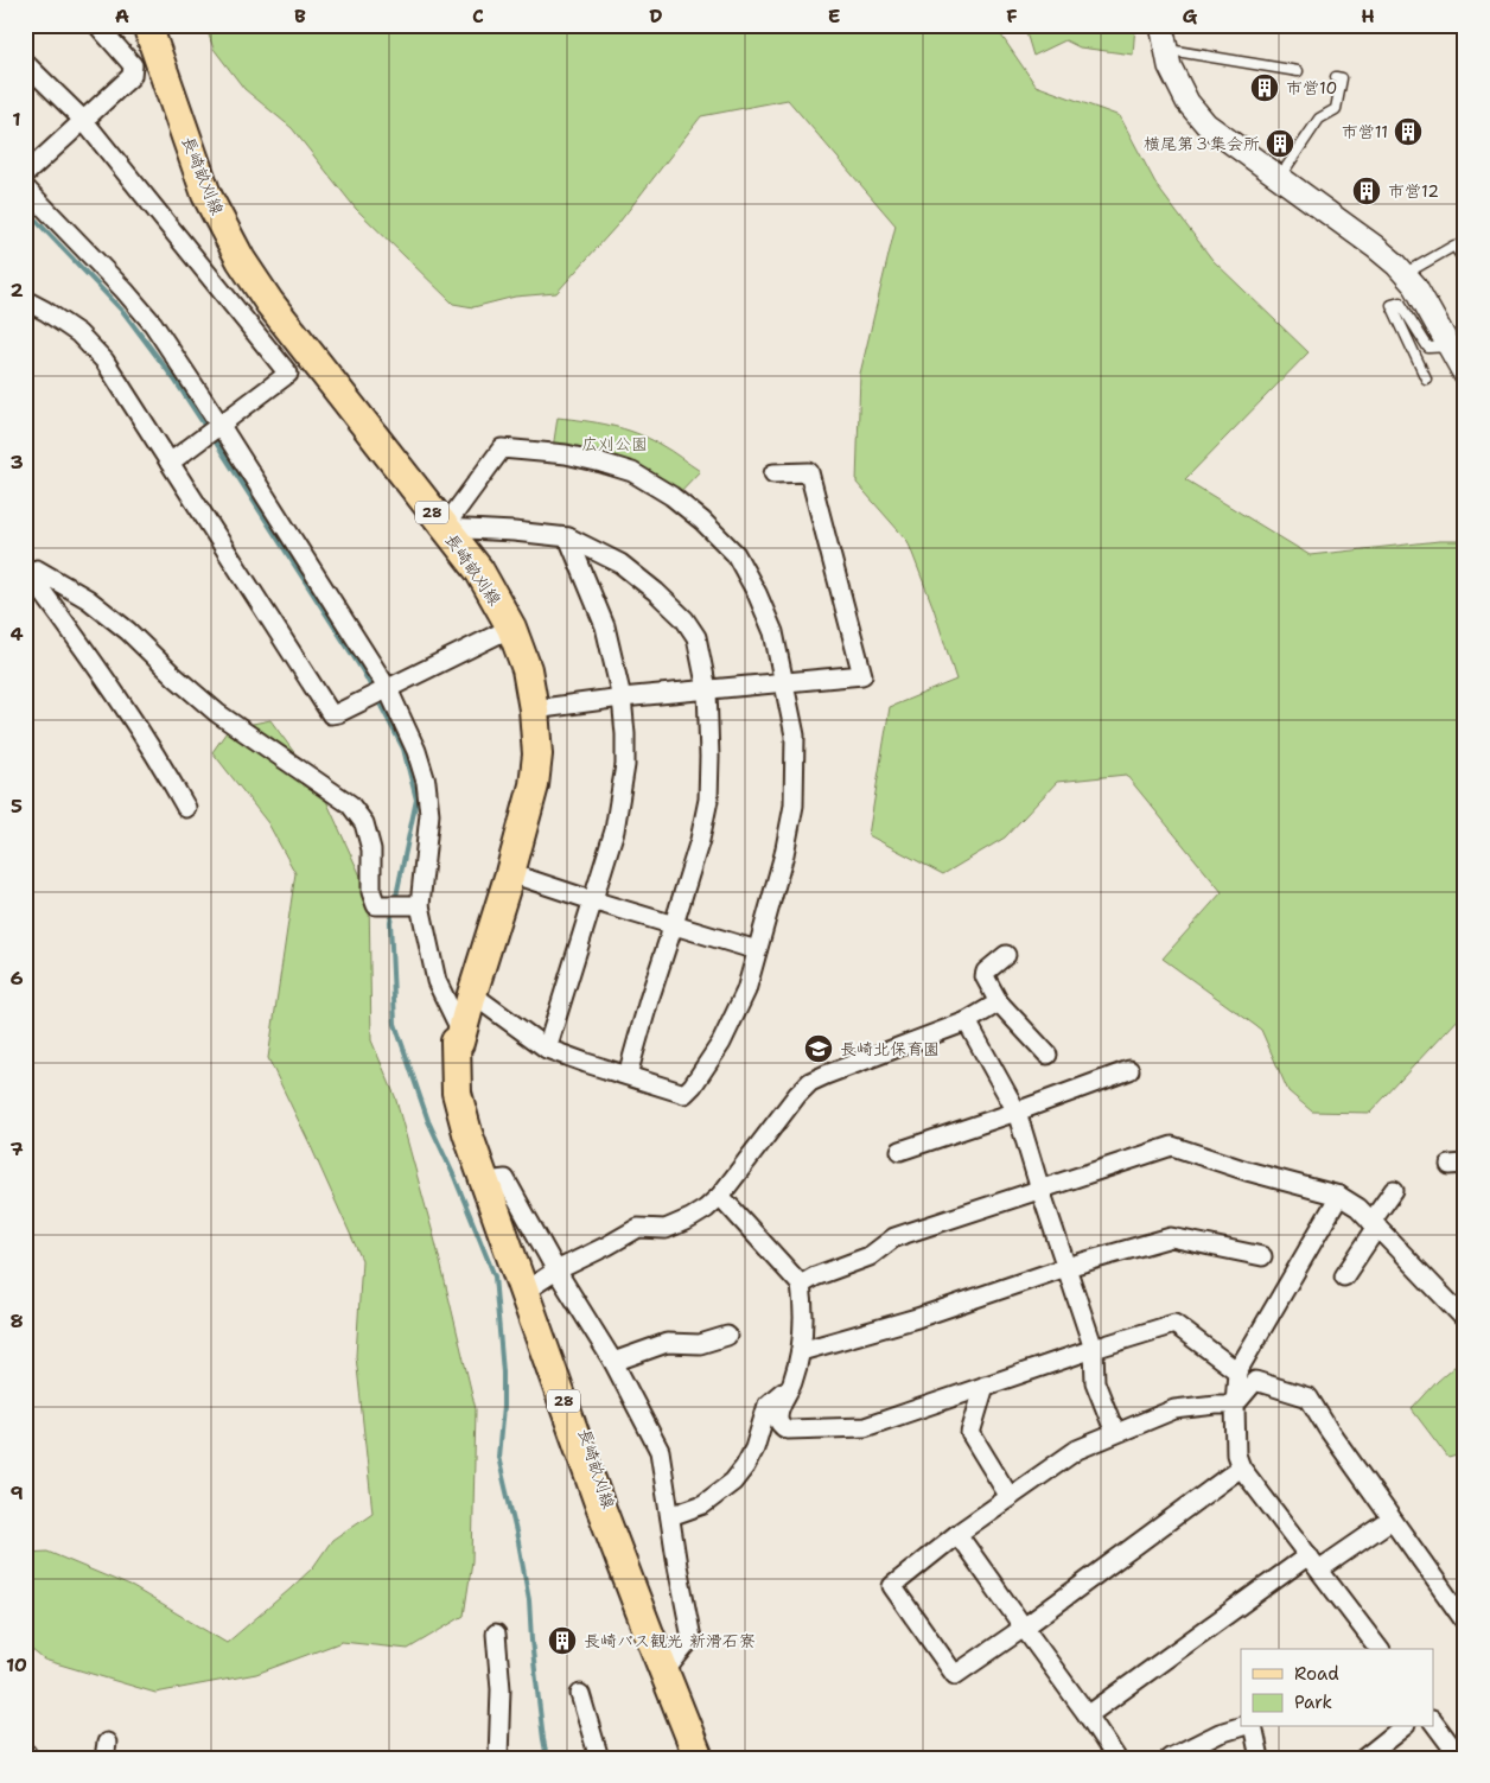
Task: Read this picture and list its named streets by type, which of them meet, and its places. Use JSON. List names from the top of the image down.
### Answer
{
  "streets": {
    "main road": ["長崎畝刈線", "28"]
  },
  "parks": ["広刈公園"],
  "places": {
    "building": [
      "市営10",
      "市営11",
      "横尾第３集会所",
      "市営12",
      "長崎バス観光 新滑石寮"
    ],
    "school or university": ["長崎北保育園"]
  },
  "legend": ["Road", "Park"],
  "grid": {
    "columns": [
      "A",
      "B",
      "C",
      "D",
      "E",
      "F",
      "G",
      "H"
    ],
    "rows": [
      "1",
      "2",
      "3",
      "4",
      "5",
      "6",
      "7",
      "8",
      "9",
      "10"
    ]
  }
}
